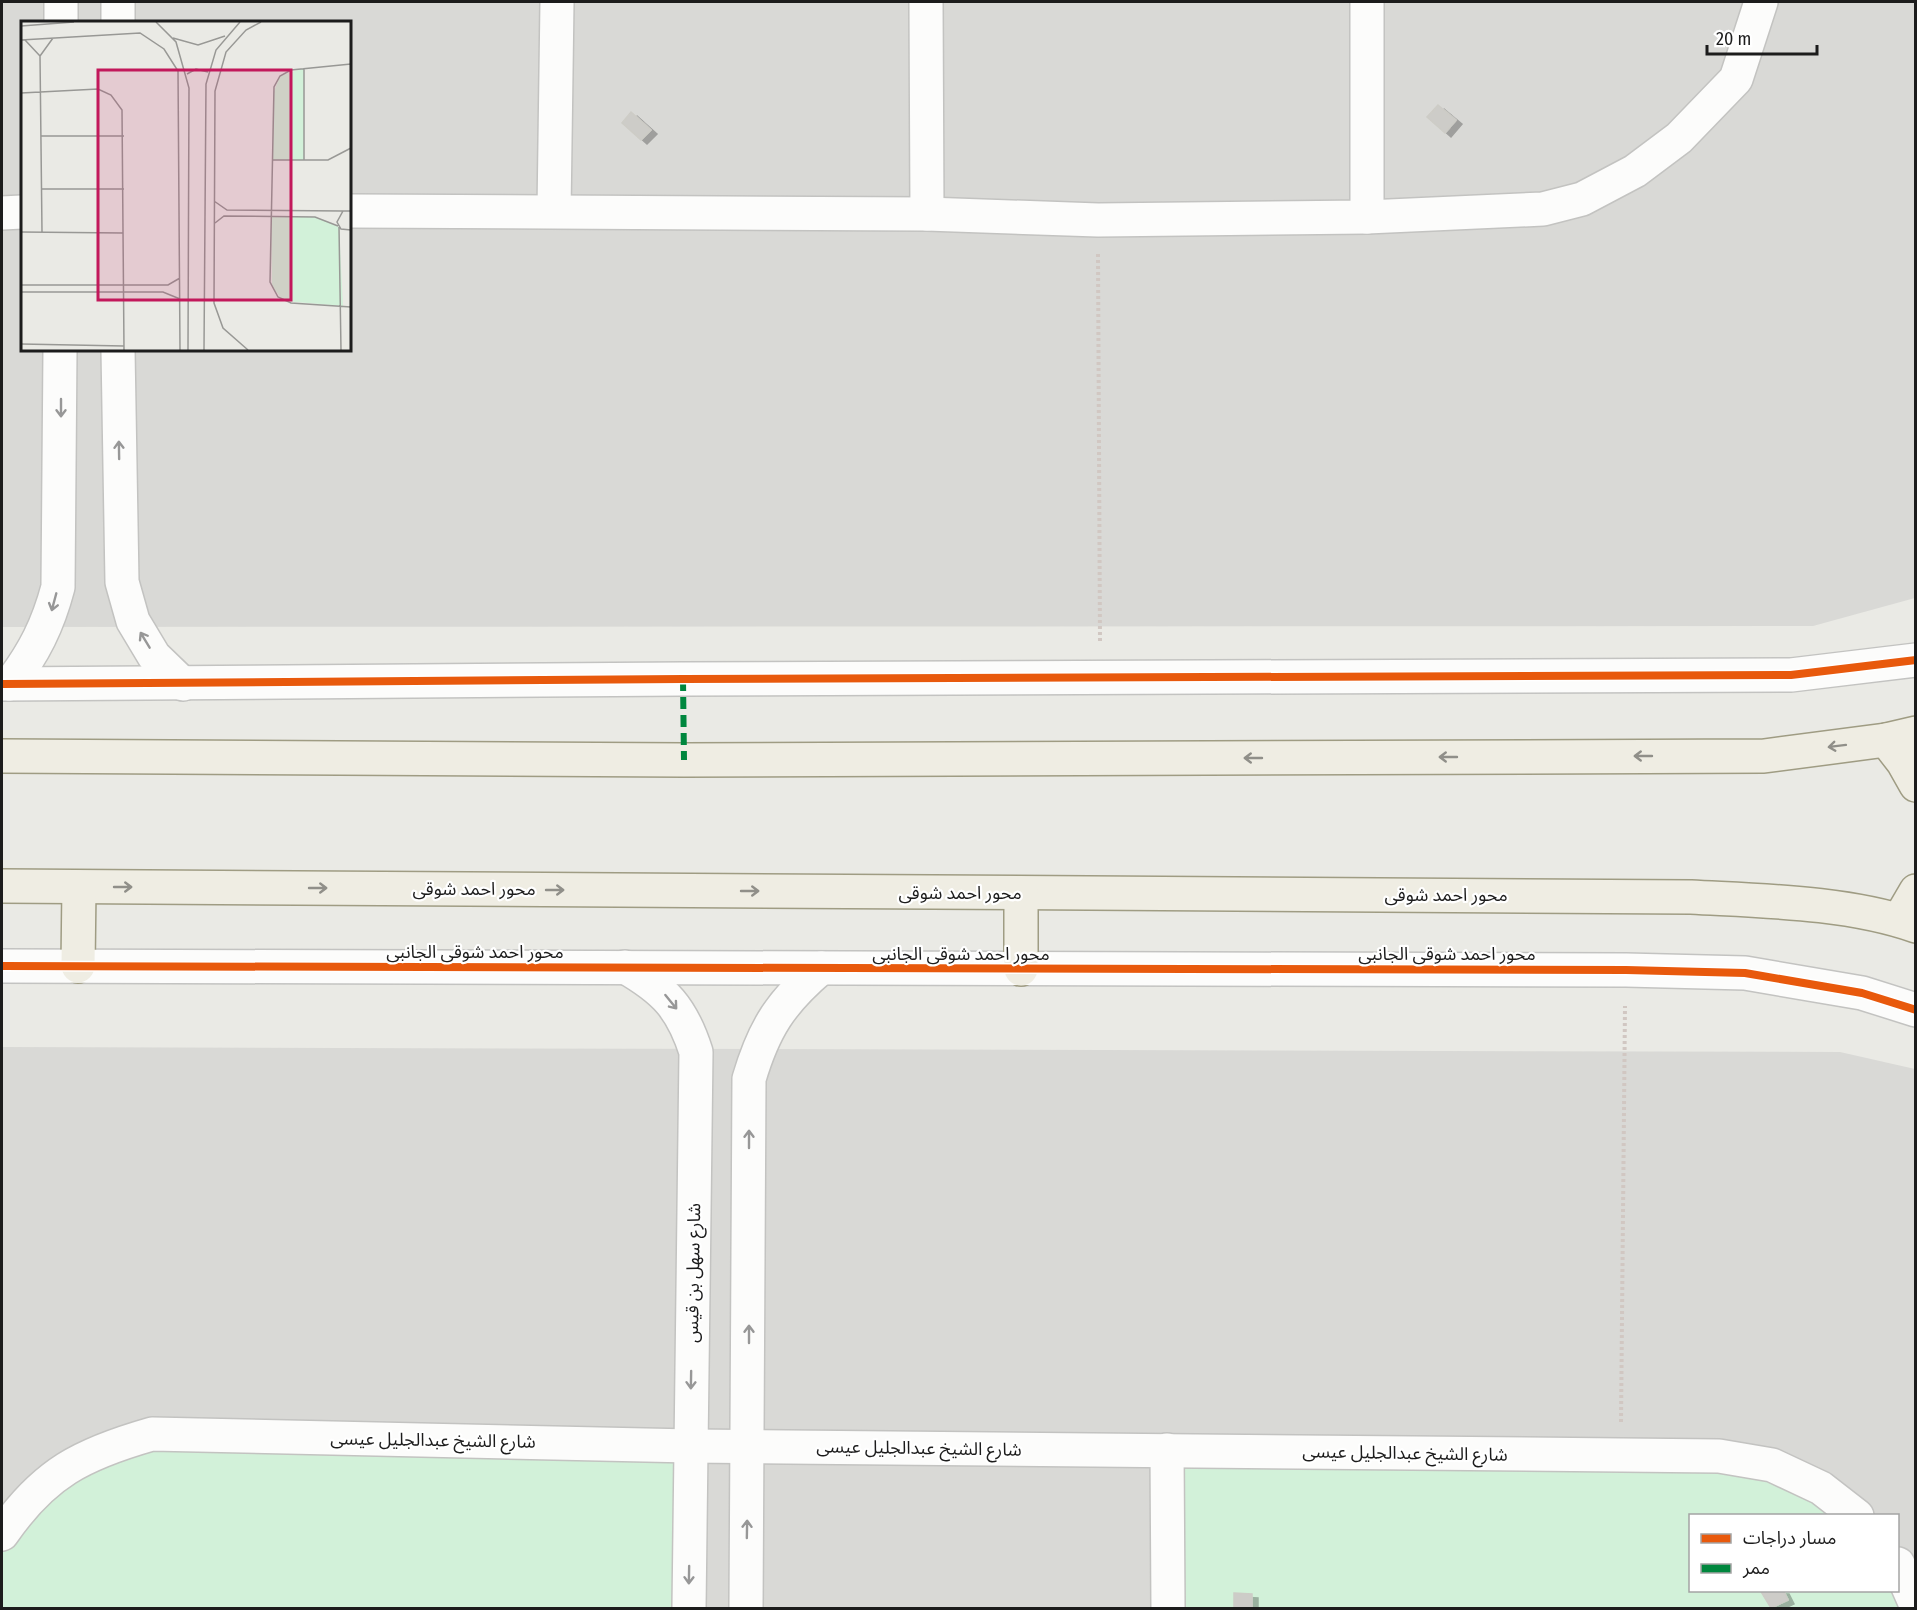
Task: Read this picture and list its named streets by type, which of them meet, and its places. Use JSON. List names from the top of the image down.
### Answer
{
  "streets": {
    "main road": ["محور احمد شوقى"],
    "street": ["محور احمد شوقى الجانبى", "شارع سهل بن قيس", "شارع الشيخ عبدالجليل عيسى"]
  },
  "crossings": [
    ["محور احمد شوقى الجانبى", "شارع سهل بن قيس"],
    ["شارع سهل بن قيس", "شارع الشيخ عبدالجليل عيسى"]
  ],
  "legend": ["مسار دراجات", "ممر"],
  "scale_bar": "20 m"
}
